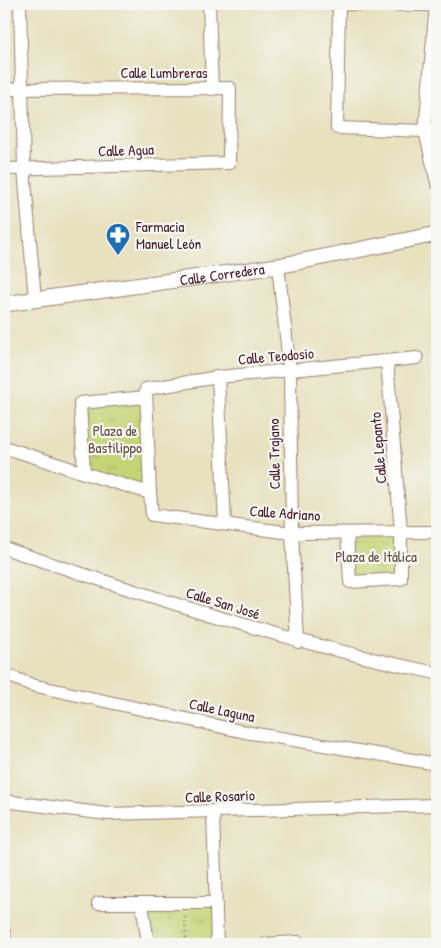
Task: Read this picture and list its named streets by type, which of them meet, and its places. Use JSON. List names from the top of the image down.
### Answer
{
  "streets": {
    "street": [
      "Calle Lumbreras",
      "Calle Agua",
      "Calle Corredera",
      "Calle Teodosio",
      "Calle Lepanto",
      "Calle Trajano",
      "Calle Adriano",
      "Calle San José",
      "Calle Laguna",
      "Calle Rosario"
    ]
  },
  "crossings": [
    ["Calle Lumbreras", "Calle Agua"],
    ["Calle Corredera", "Calle Trajano"],
    ["Calle Teodosio", "Calle Lepanto"],
    ["Calle Teodosio", "Calle Trajano"],
    ["Calle Lepanto", "Calle Adriano"],
    ["Calle Trajano", "Calle Adriano"],
    ["Calle Trajano", "Calle San José"]
  ],
  "parks": ["Plaza de Bastilippo", "Plaza de Itálica"],
  "places": {
    "pharmacy": ["Farmacia Manuel León"]
  }
}
